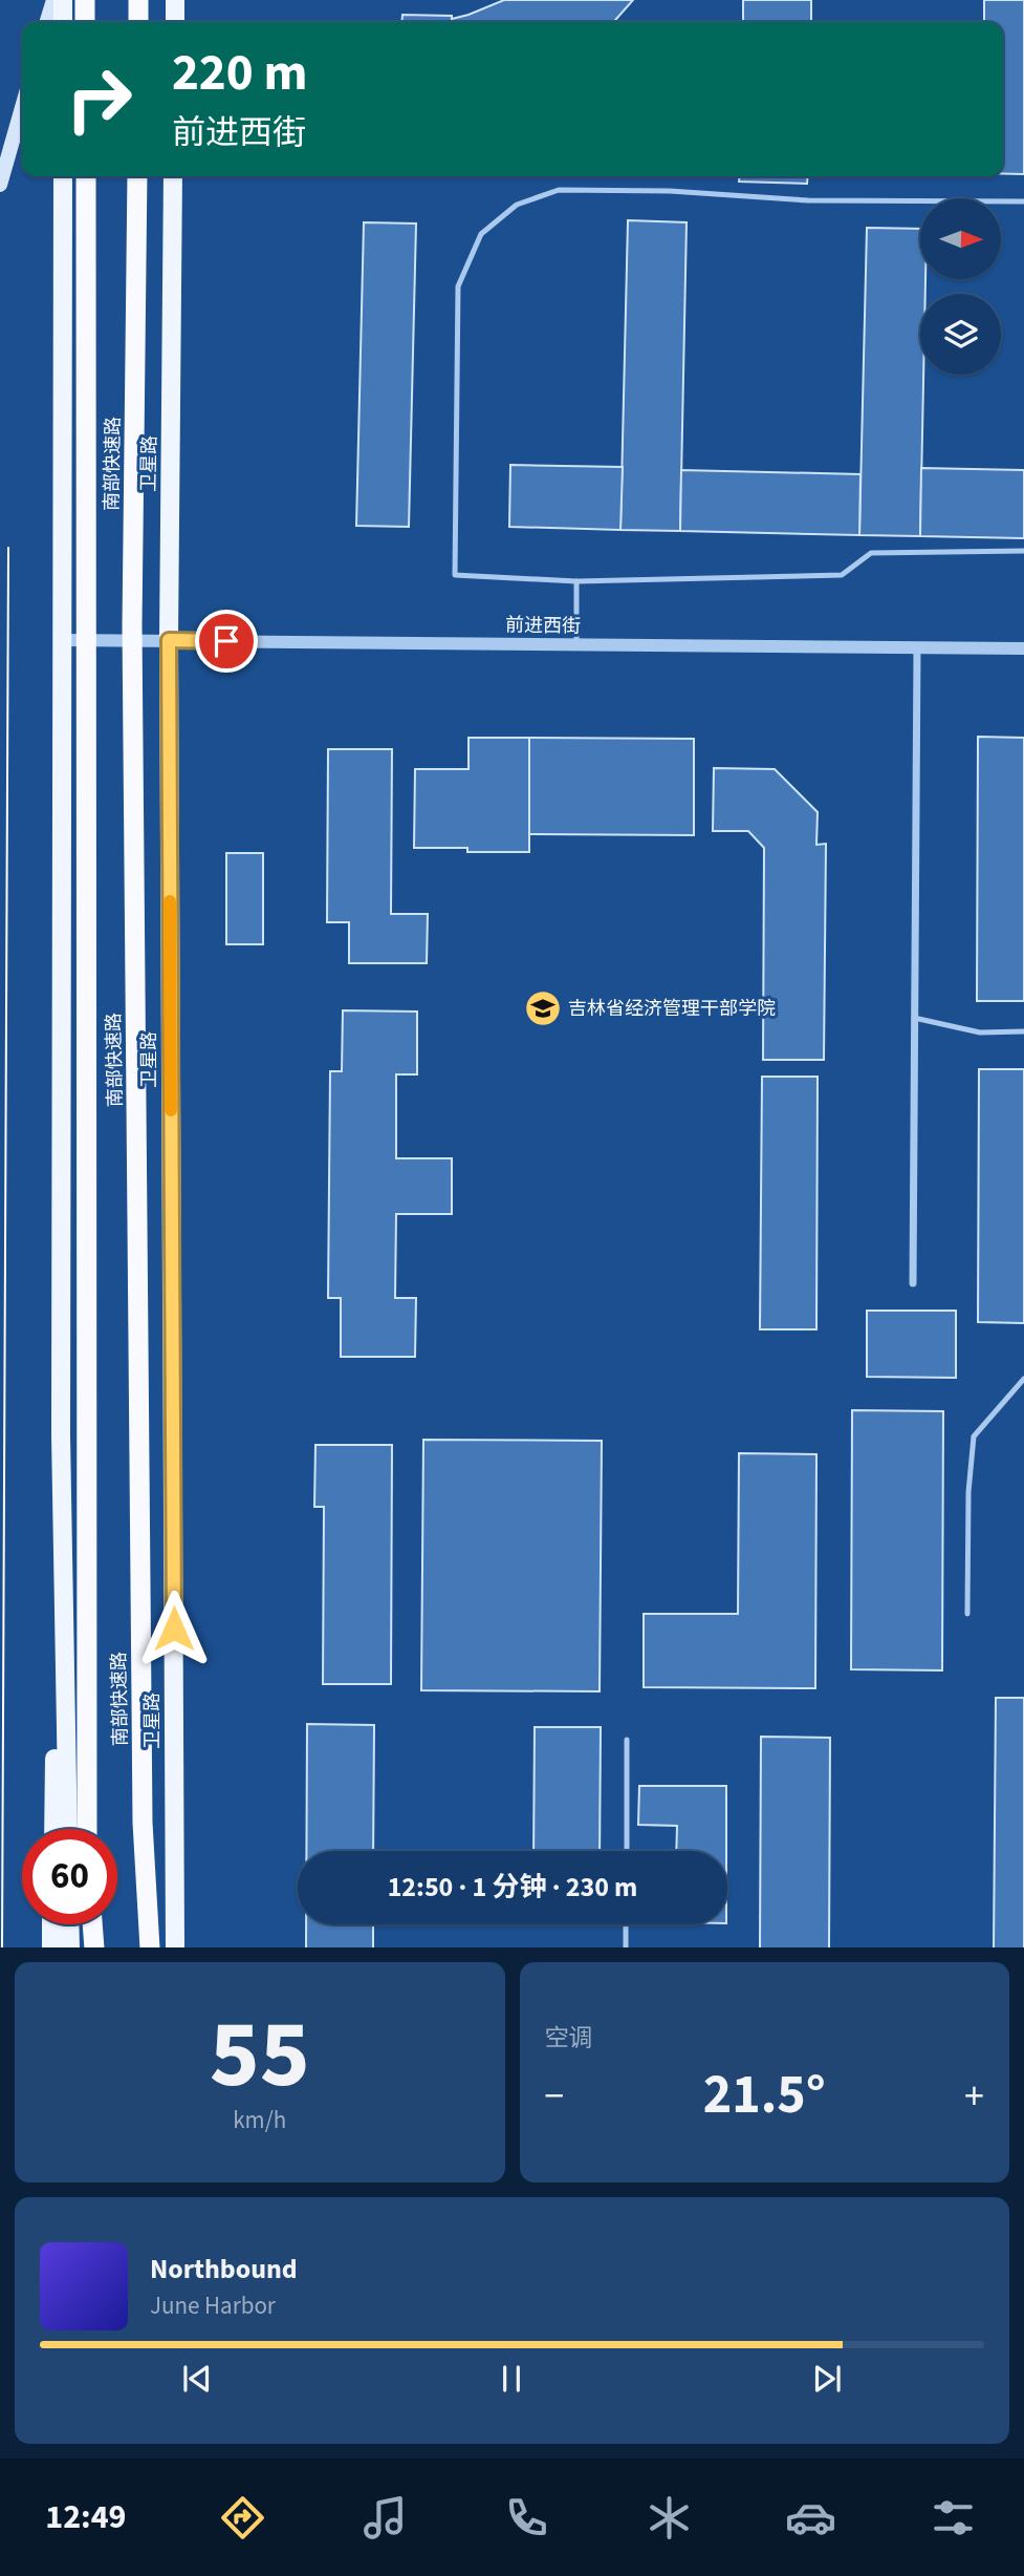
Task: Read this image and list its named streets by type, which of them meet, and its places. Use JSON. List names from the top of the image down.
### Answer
{
  "streets": {
    "highway": ["南部快速路"],
    "main road": ["卫星路"],
    "street": ["前进西街"]
  },
  "crossings": [
    ["卫星路", "前进西街"]
  ],
  "places": {
    "school or university": ["吉林省经济管理干部学院"]
  },
  "north": "right",
  "page": {
    "turn": ["220 m", "前进西街"],
    "limit": "60",
    "trip": "12:50 · 1 分钟 · 230 m",
    "tile": [
      ["55", "km/h"],
      "空调"
    ],
    "heat": ["−", "21.5°", "+"],
    "song": ["Northbound", "June Harbor"],
    "tabs": "12:49"
  }
}
